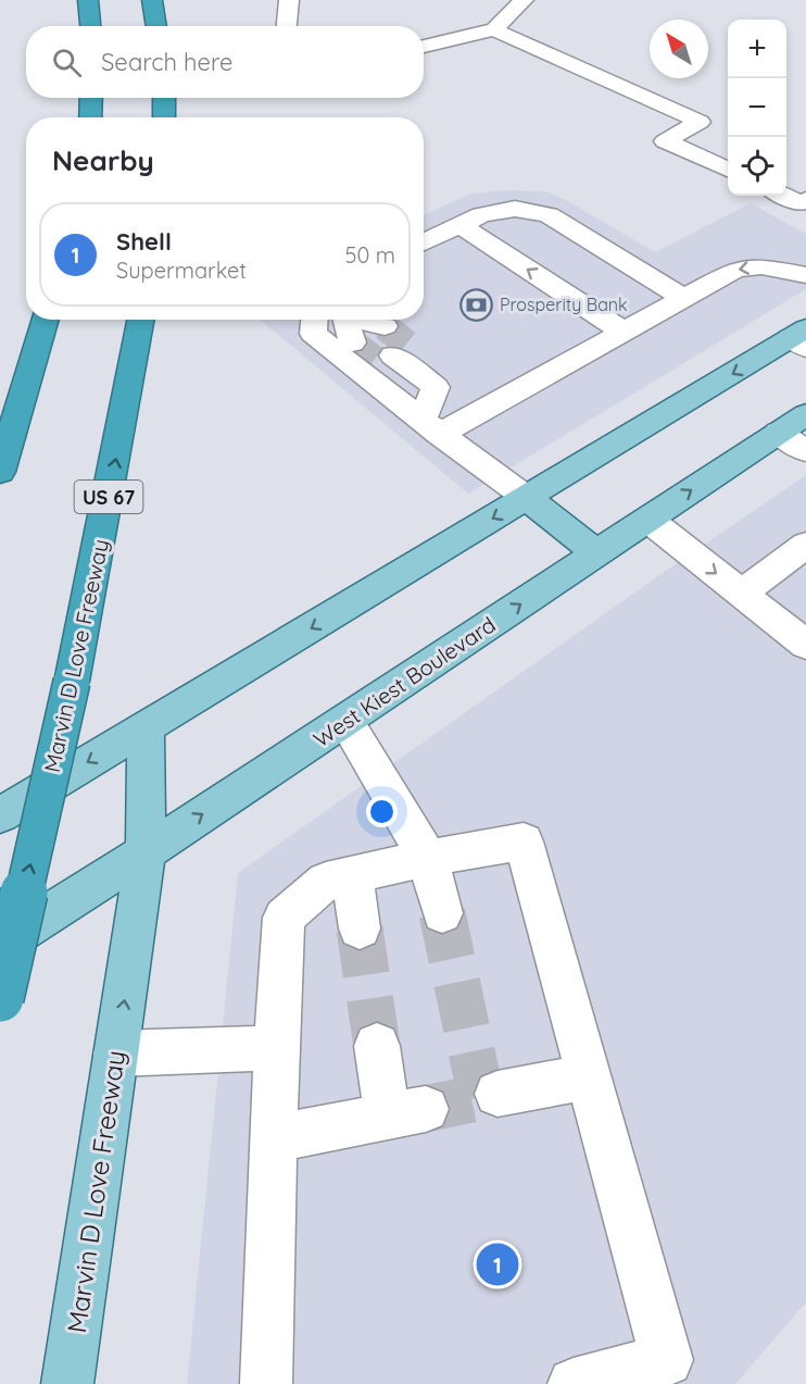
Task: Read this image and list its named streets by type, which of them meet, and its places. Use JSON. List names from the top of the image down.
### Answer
{
  "streets": {
    "highway": ["US 67", "Marvin D Love Freeway"],
    "main road": ["West Kiest Boulevard"]
  },
  "crossings": [
    ["Marvin D Love Freeway", "West Kiest Boulevard"]
  ],
  "one_way": ["Marvin D Love Freeway"],
  "places": {
    "bank": ["Prosperity Bank"]
  },
  "north": "top left",
  "page": {
    "map_buttons": ["+", "−"],
    "search": "Search here",
    "heading": "Nearby",
    "list": [
      {
        "mark": "1",
        "name": "Shell",
        "note": "Supermarket",
        "value": "50 m"
      }
    ],
    "pins": "1"
  }
}
